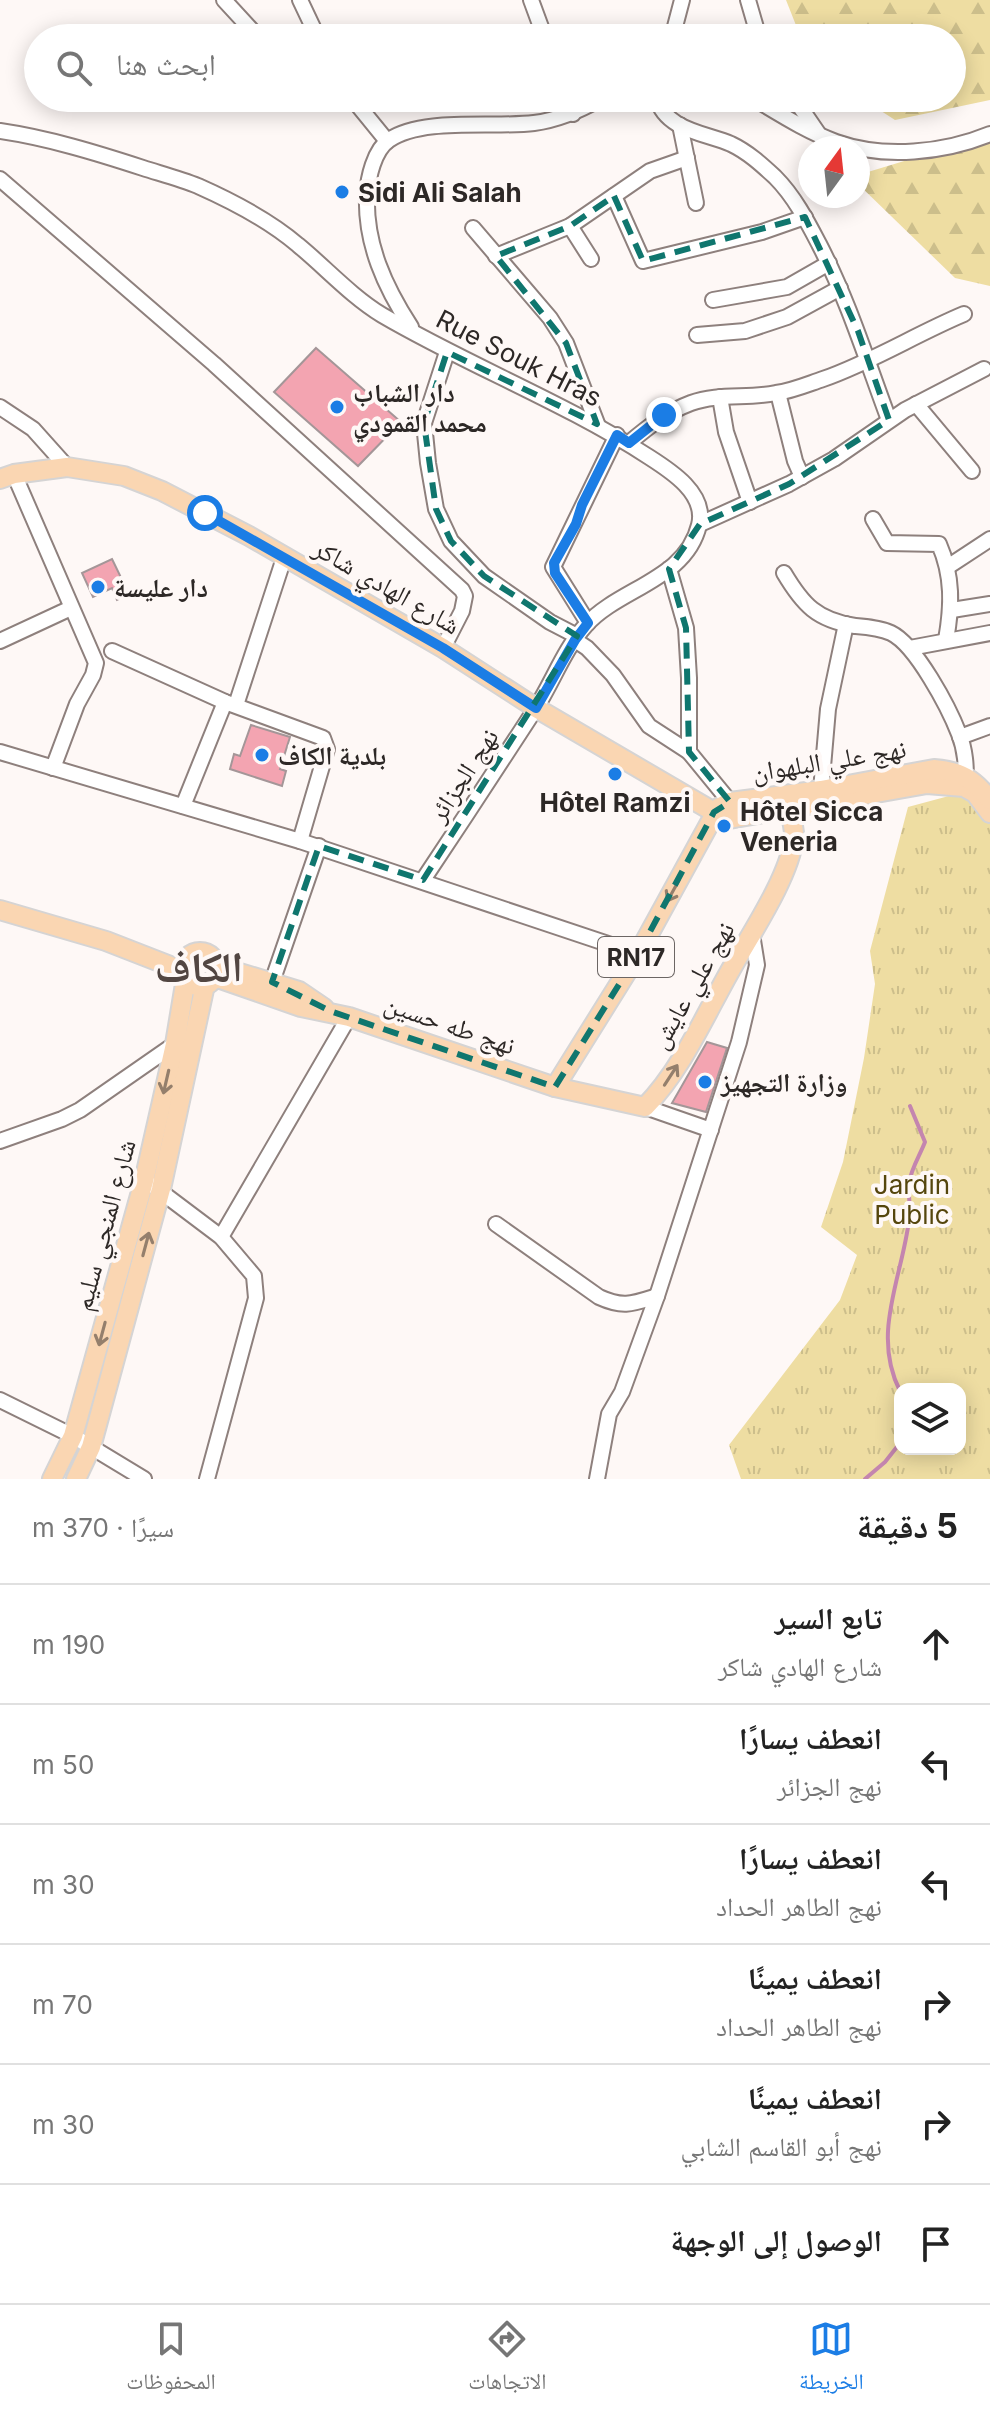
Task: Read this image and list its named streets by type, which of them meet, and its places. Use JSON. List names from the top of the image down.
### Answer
{
  "streets": {
    "main road": [
      "شارع الهادي شاكر",
      "نهج علي البلهوان",
      "RN17",
      "نهج علي عايش",
      "نهج طه حسين",
      "شارع المنجي سليم"
    ],
    "street": ["Rue Souk Hras", "نهج الجزائر"]
  },
  "crossings": [
    ["Rue Souk Hras", "نهج الجزائر"],
    ["شارع الهادي شاكر", "نهج علي البلهوان"],
    ["شارع الهادي شاكر", "نهج الجزائر"],
    ["شارع الهادي شاكر", "RN17"],
    ["نهج علي البلهوان", "RN17"],
    ["نهج علي البلهوان", "نهج علي عايش"],
    ["RN17", "نهج طه حسين"],
    ["نهج طه حسين", "شارع المنجي سليم"]
  ],
  "districts": ["الكاف"],
  "parks": ["Jardin Public"],
  "places": [
    "Sidi Ali Salah",
    "دار الشباب محمد القمودي",
    "دار عليسة",
    "بلدية الكاف",
    "Hôtel Ramzi",
    "Hôtel Sicca Veneria",
    "وزارة التجهيز"
  ],
  "north": "top",
  "page": {
    "search": "ابحث هنا",
    "heading": ["5 دقيقة", "سيرًا · 370 m"],
    "list": [
      ["تابع السير", "شارع الهادي شاكر", "190 m"],
      ["انعطف يسارًا", "نهج الجزائر", "50 m"],
      ["انعطف يسارًا", "نهج الطاهر الحداد", "30 m"],
      ["انعطف يمينًا", "نهج الطاهر الحداد", "70 m"],
      ["انعطف يمينًا", "نهج أبو القاسم الشابي", "30 m"],
      "الوصول إلى الوجهة"
    ],
    "nav": ["الخريطة", "الاتجاهات", "المحفوظات"]
  }
}
